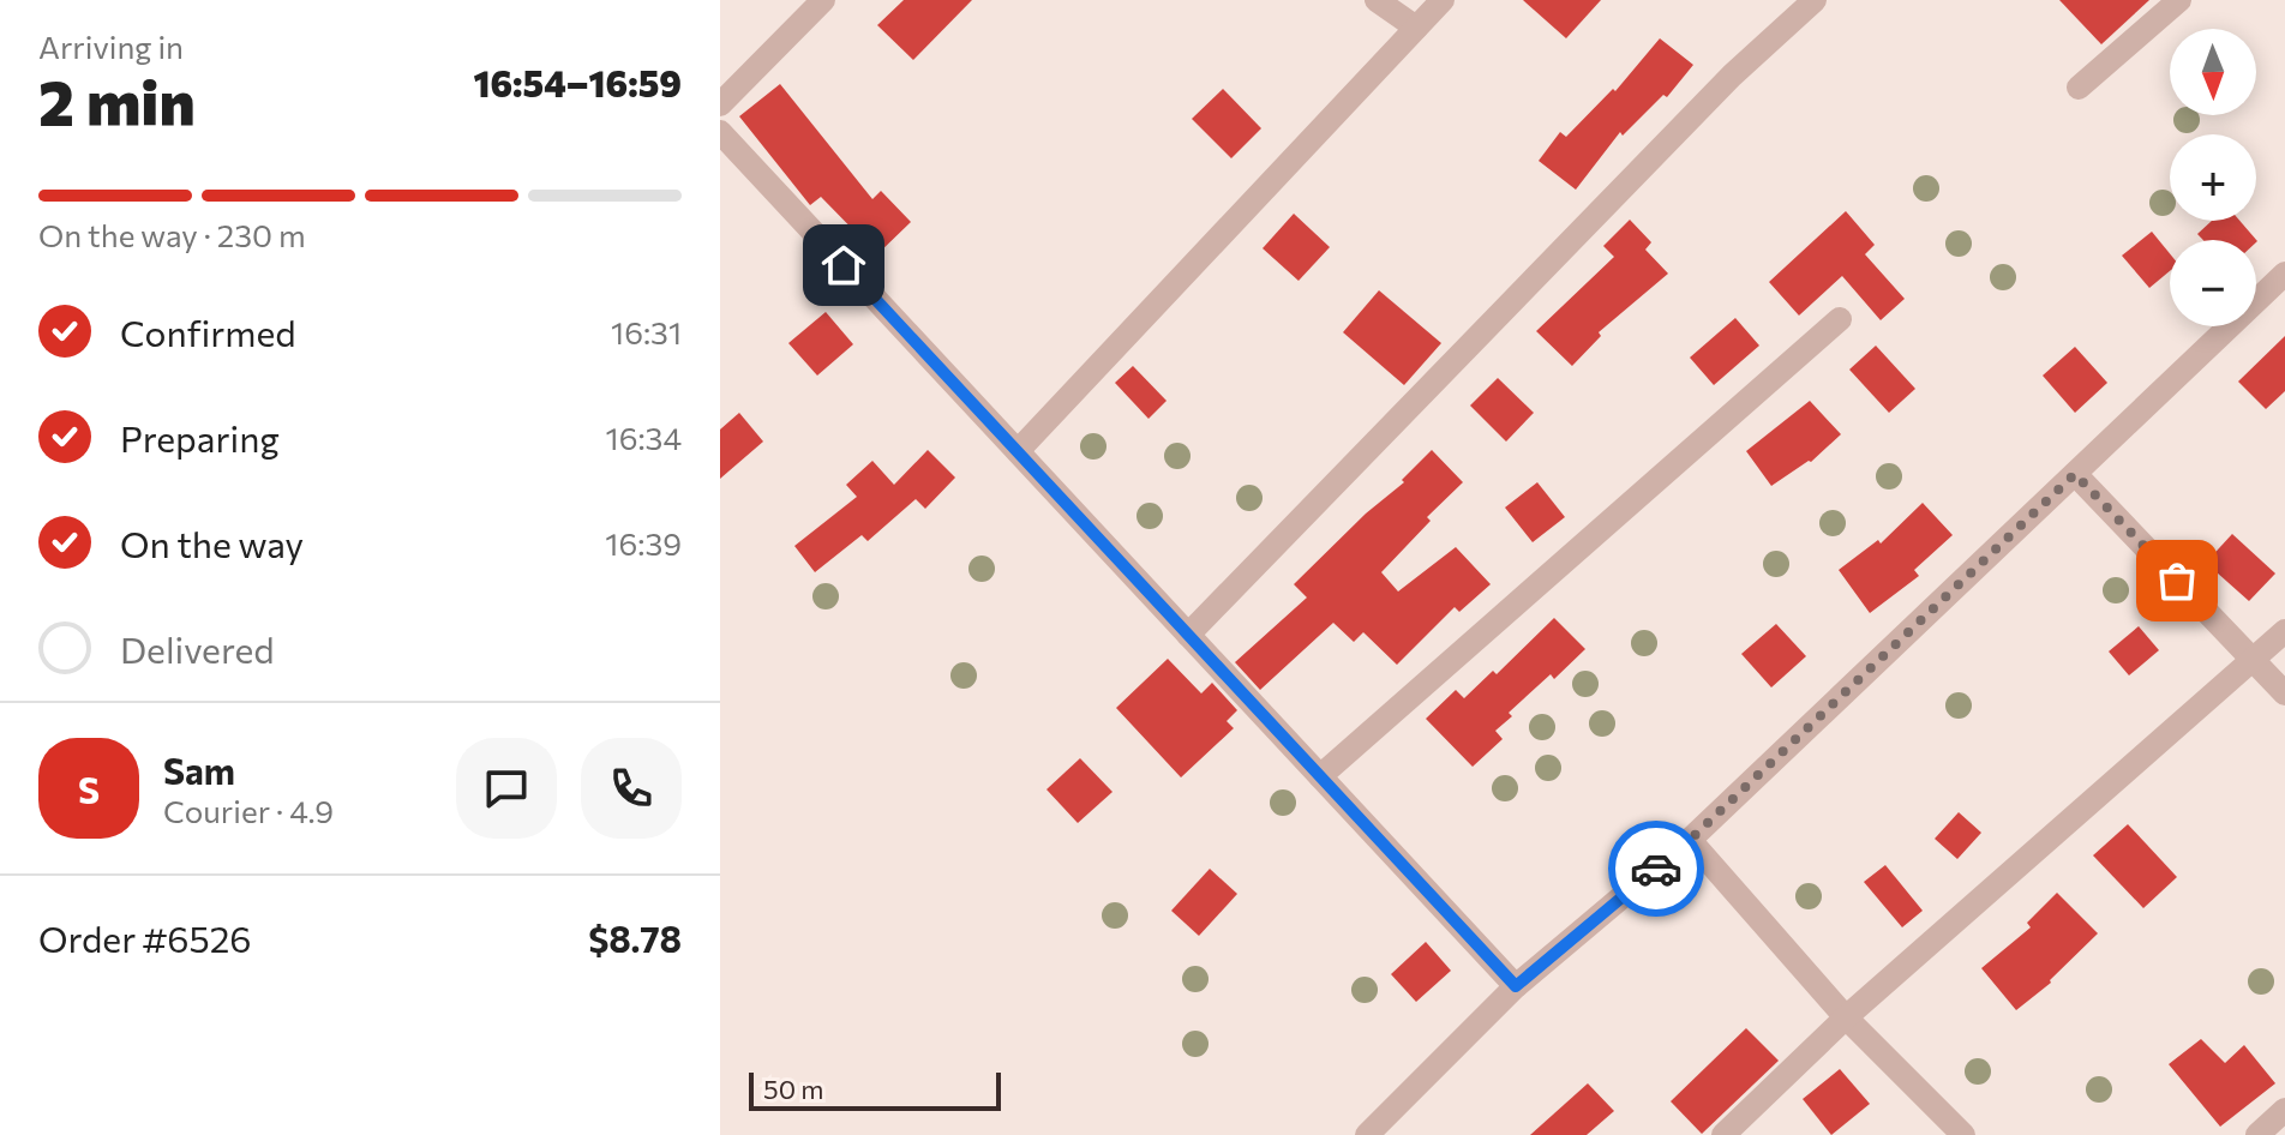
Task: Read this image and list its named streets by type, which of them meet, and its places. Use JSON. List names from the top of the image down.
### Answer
{
  "scale_bar": "50 m",
  "north": "bottom",
  "page": {
    "heading": ["2 min", "Arriving in", "16:54–16:59"],
    "panel": [
      "Sam",
      "Courier · 4.9",
      "Order #6526",
      "$8.78"
    ],
    "map_buttons": ["+", "−"],
    "bar": "On the way · 230 m",
    "list": [
      ["Confirmed", "16:31"],
      ["Preparing", "16:34"],
      ["On the way", "16:39"],
      "Delivered"
    ],
    "round": "S",
    "scale": "50 m"
  }
}
